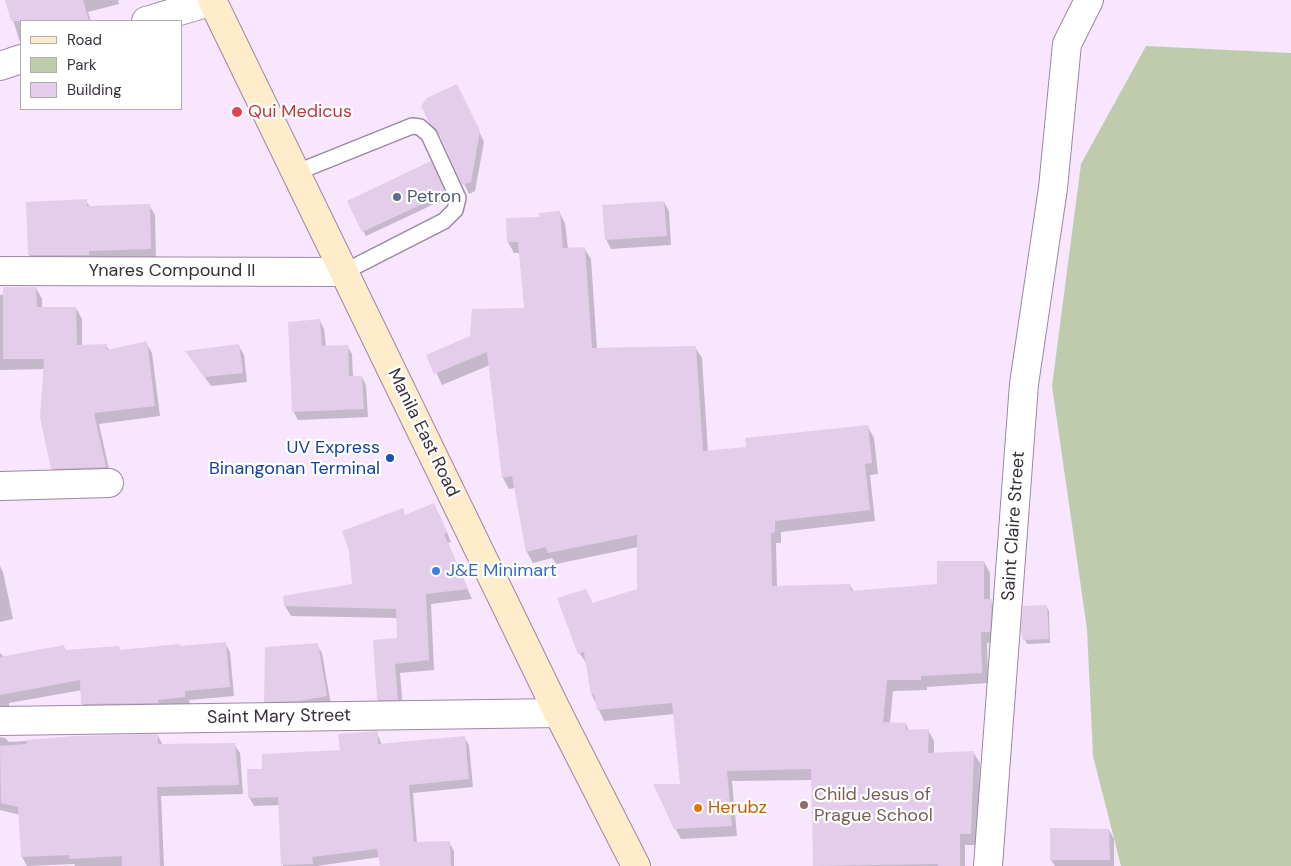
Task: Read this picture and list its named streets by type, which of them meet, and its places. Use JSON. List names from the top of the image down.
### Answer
{
  "streets": {
    "main road": ["Manila East Road"],
    "street": ["Ynares Compound II", "Saint Claire Street", "Saint Mary Street"]
  },
  "crossings": [
    ["Ynares Compound II", "Manila East Road"],
    ["Manila East Road", "Saint Mary Street"]
  ],
  "places": [
    "Qui Medicus",
    "Petron",
    "UV Express Binangonan Terminal",
    "J&E Minimart",
    "Child Jesus of Prague School",
    "Herubz"
  ],
  "legend": ["Road", "Park", "Building"]
}
